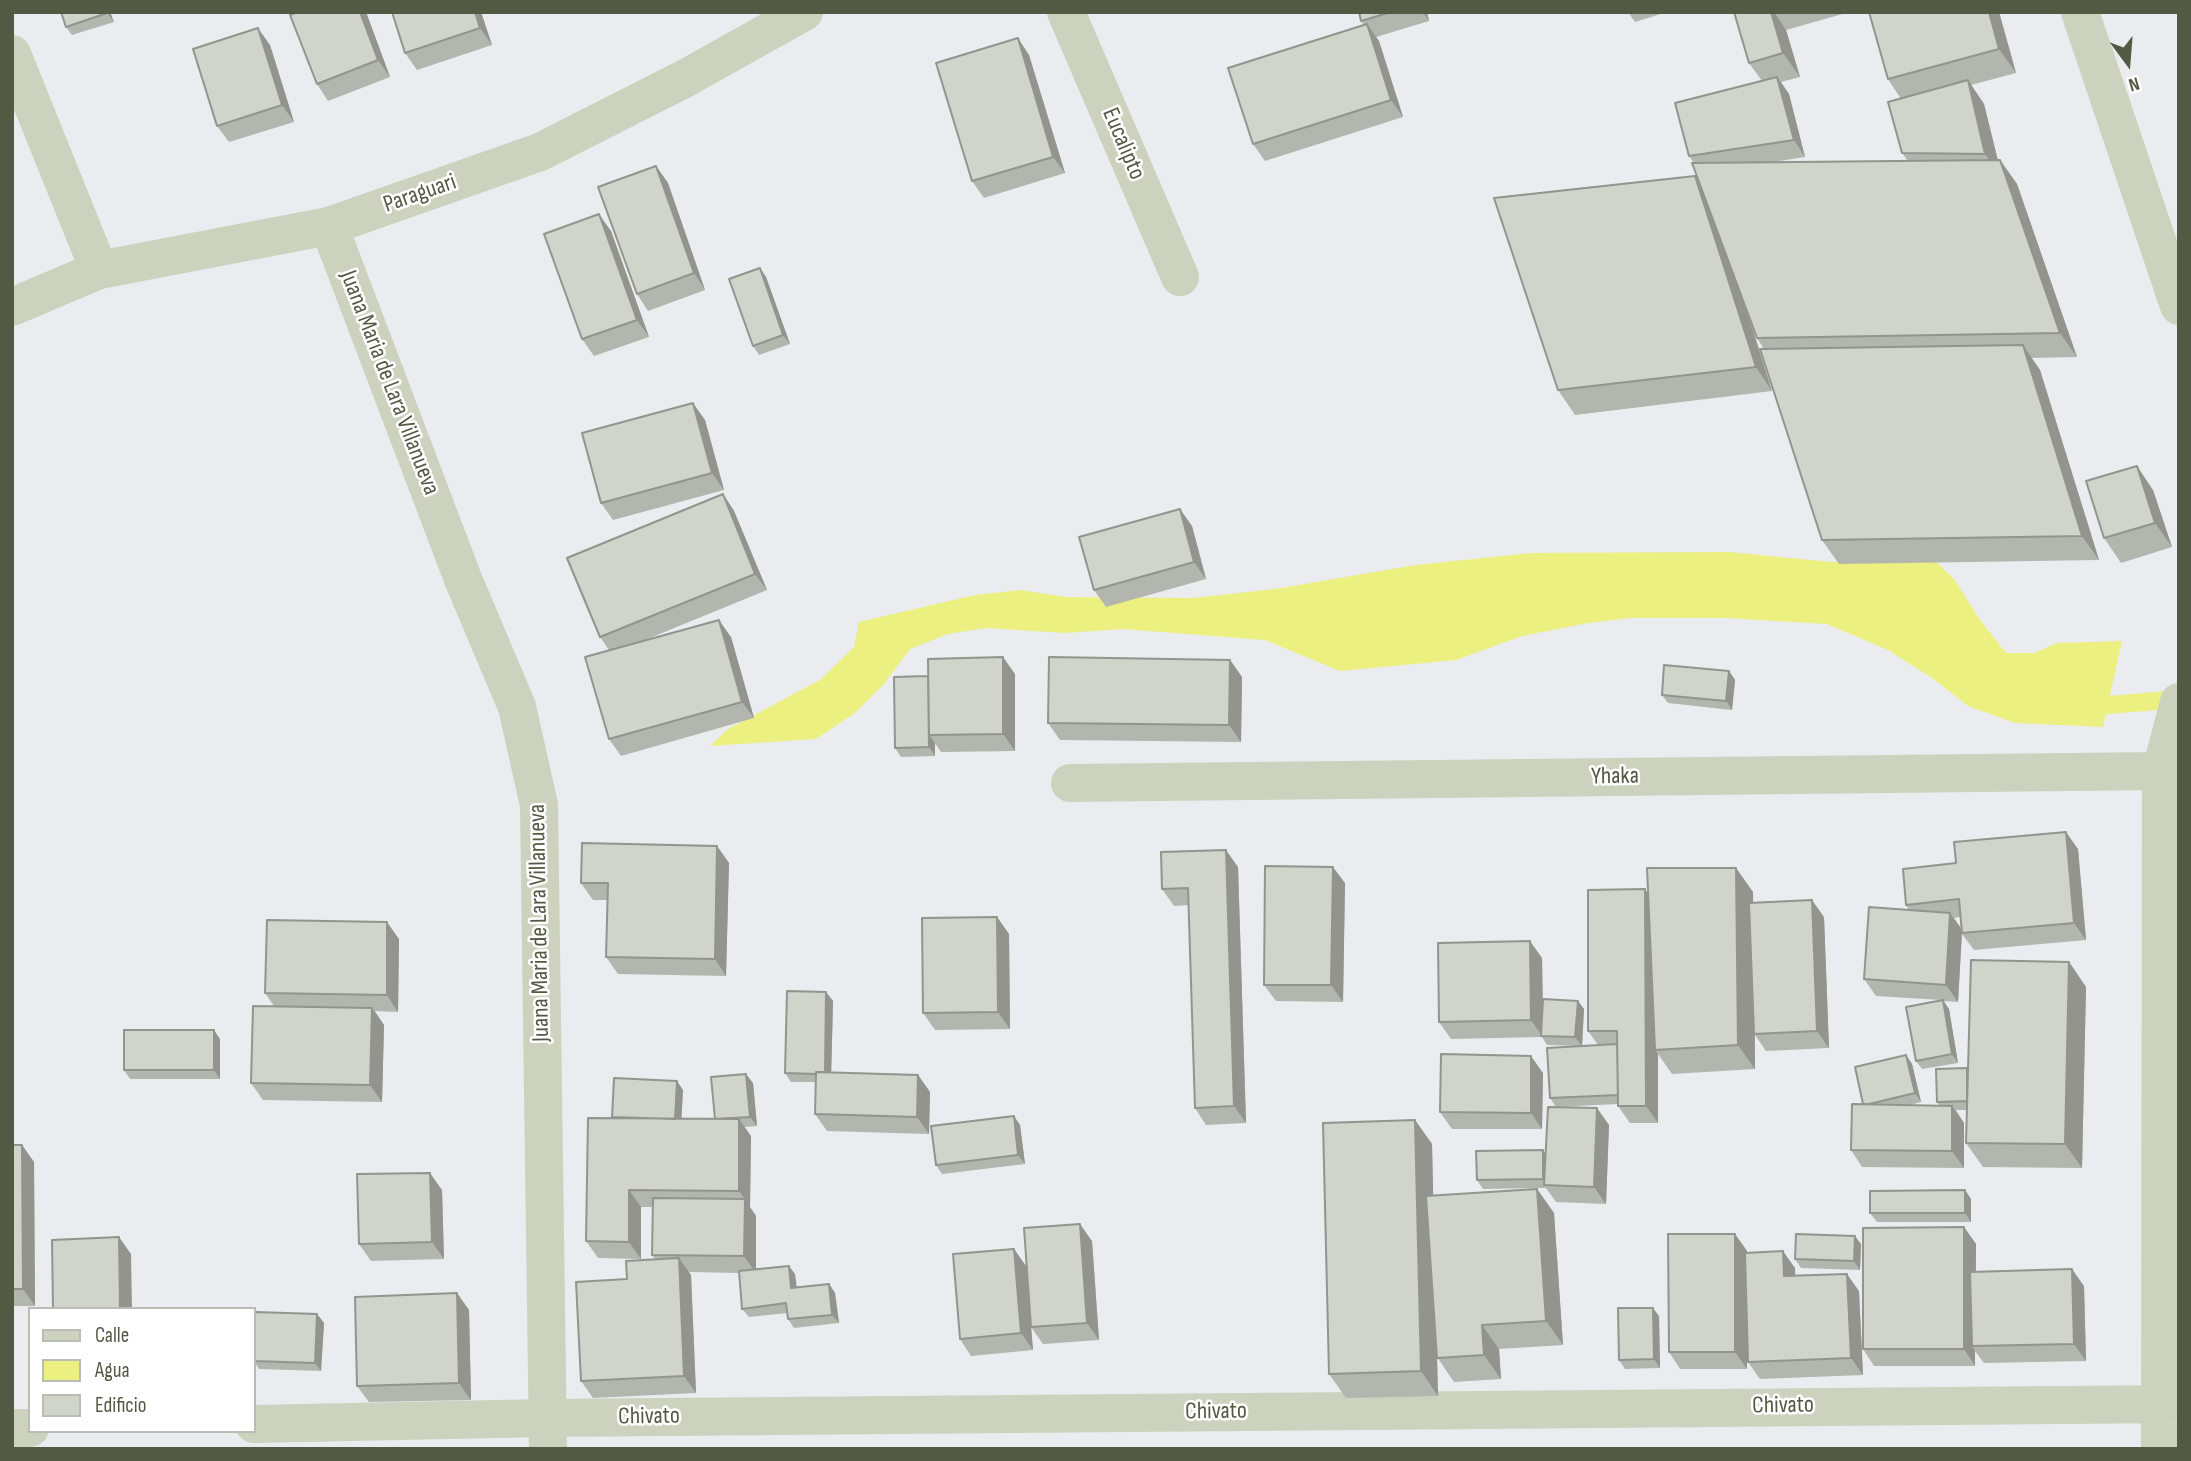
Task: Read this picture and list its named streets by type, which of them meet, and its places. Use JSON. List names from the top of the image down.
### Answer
{
  "streets": {
    "street": [
      "Eucalipto",
      "Paraguari",
      "Juana Maria de Lara Villanueva",
      "Yhaka",
      "Chivato"
    ]
  },
  "crossings": [
    ["Paraguari", "Juana Maria de Lara Villanueva"],
    ["Juana Maria de Lara Villanueva", "Chivato"]
  ],
  "legend": ["Calle", "Agua", "Edificio"],
  "north": "bottom"
}
